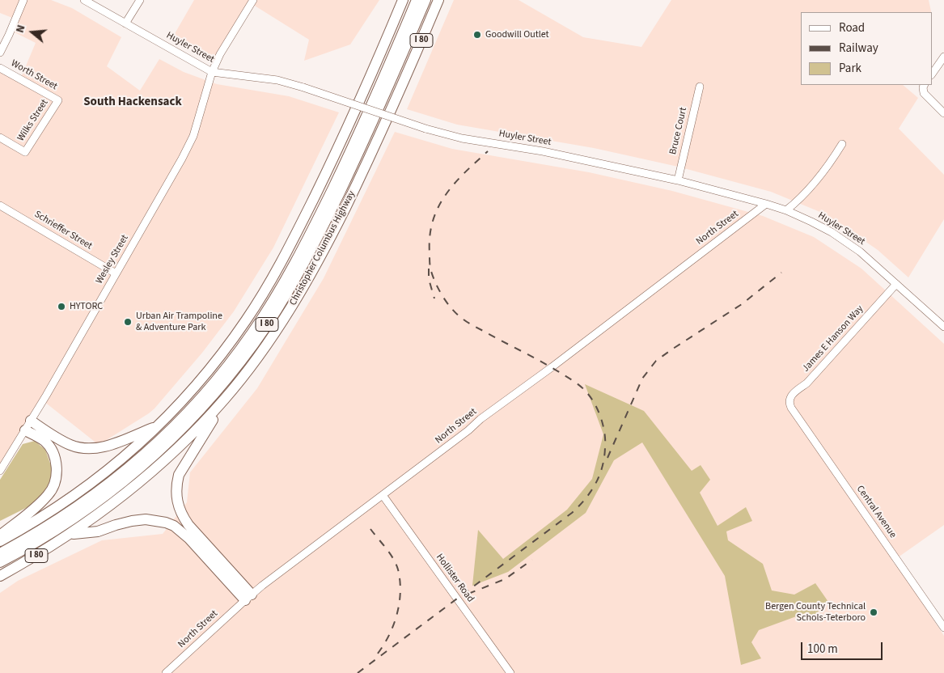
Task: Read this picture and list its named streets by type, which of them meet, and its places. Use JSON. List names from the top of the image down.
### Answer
{
  "streets": {
    "highway": ["I 80", "Christopher Columbus Highway"],
    "street": [
      "Huyler Street",
      "Worth Street",
      "Wilks Street",
      "Bruce Court",
      "North Street",
      "Schrieffer Street",
      "Wesley Street",
      "James E Hanson Way",
      "Central Avenue",
      "Hollister Road"
    ]
  },
  "crossings": [
    ["Huyler Street", "Bruce Court"],
    ["Huyler Street", "North Street"],
    ["Huyler Street", "Wesley Street"],
    ["Huyler Street", "James E Hanson Way"],
    ["Worth Street", "Wilks Street"],
    ["North Street", "Hollister Road"],
    ["Schrieffer Street", "Wesley Street"],
    ["James E Hanson Way", "Central Avenue"]
  ],
  "districts": ["South Hackensack"],
  "places": [
    "Goodwill Outlet",
    "HYTORC",
    "Urban Air Trampoline & Adventure Park",
    "Bergen County Technical Schols-Teterboro"
  ],
  "legend": ["Road", "Railway", "Park"],
  "scale_bar": "100 m",
  "north": "left"
}
